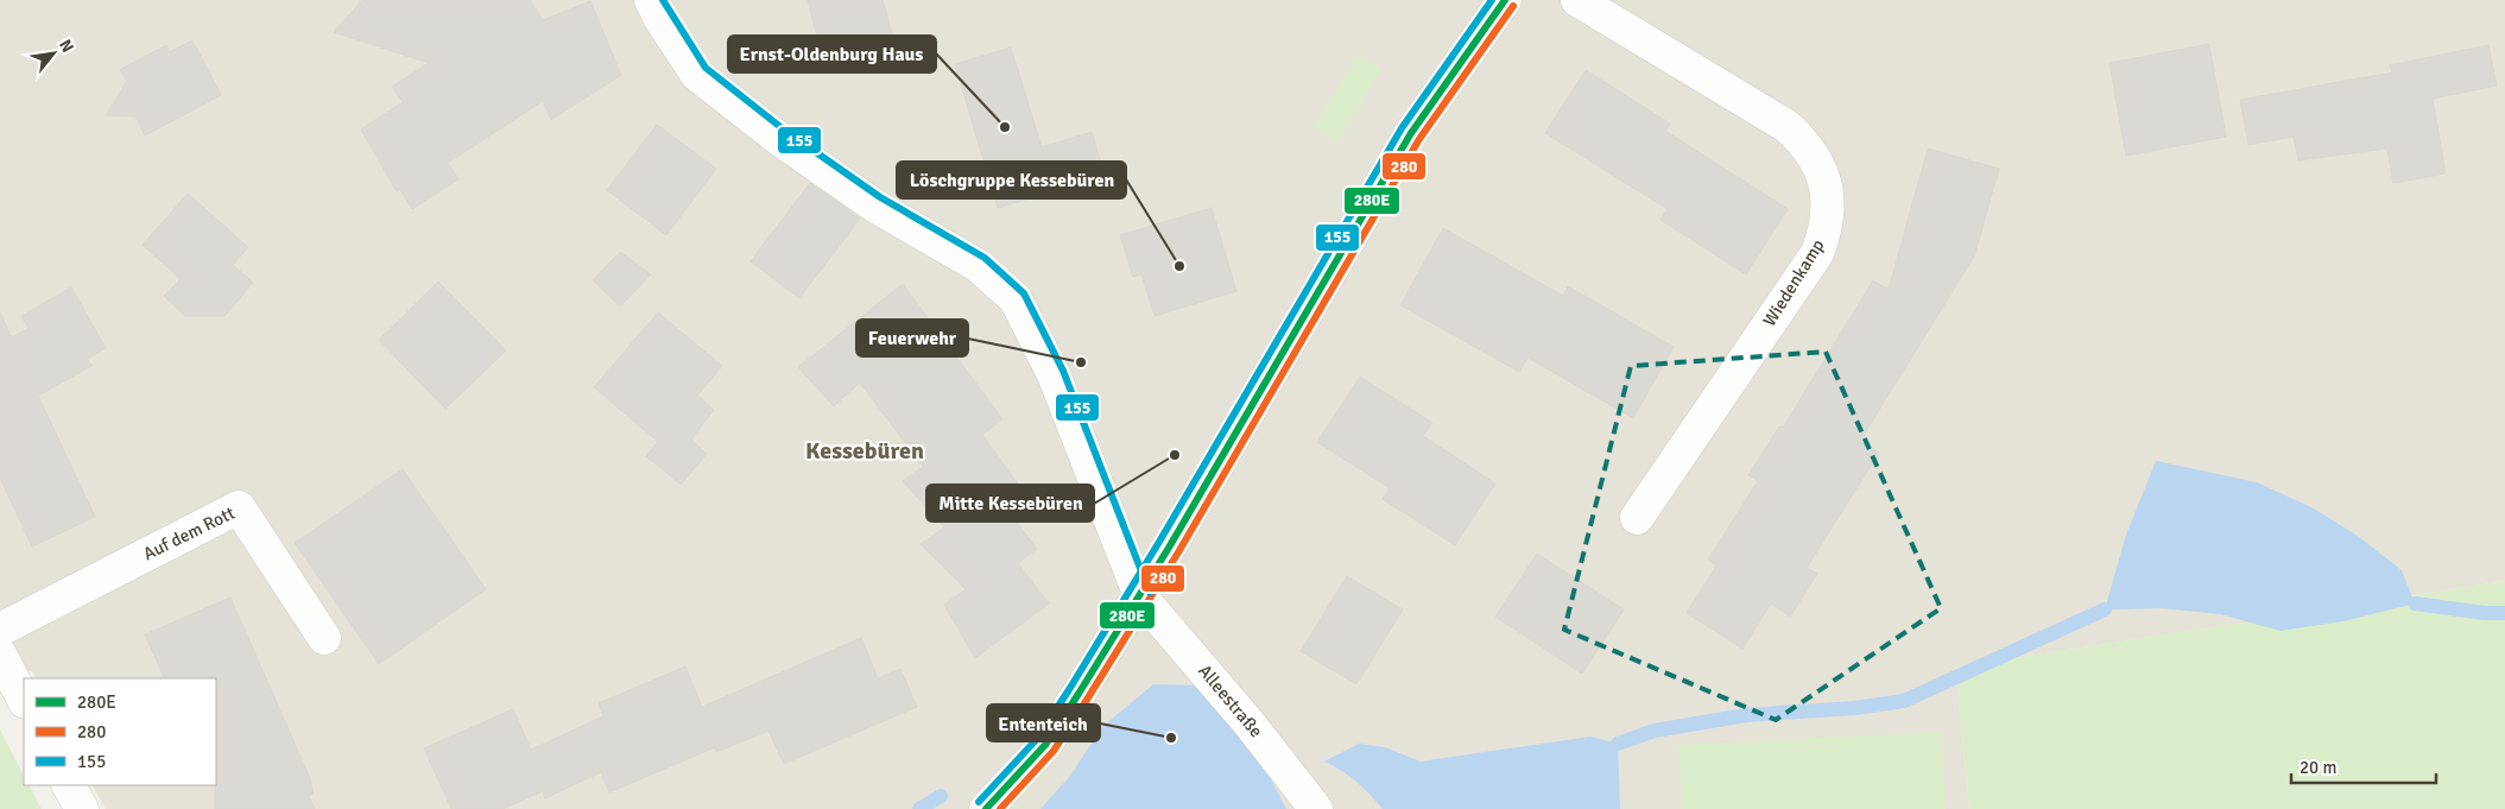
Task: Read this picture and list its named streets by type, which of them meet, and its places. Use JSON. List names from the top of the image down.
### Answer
{
  "streets": {
    "street": ["Wiedenkamp", "Auf dem Rott", "Alleestraße"]
  },
  "districts": ["Kessebüren"],
  "places": [
    "Ernst-Oldenburg Haus",
    "Löschgruppe Kessebüren",
    "Feuerwehr",
    "Mitte Kessebüren",
    "Ententeich"
  ],
  "lines": ["transit line 280E", "transit line 155", "transit line 280"],
  "legend": ["280E", "280", "155"],
  "scale_bar": "20 m",
  "north": "top right"
}
